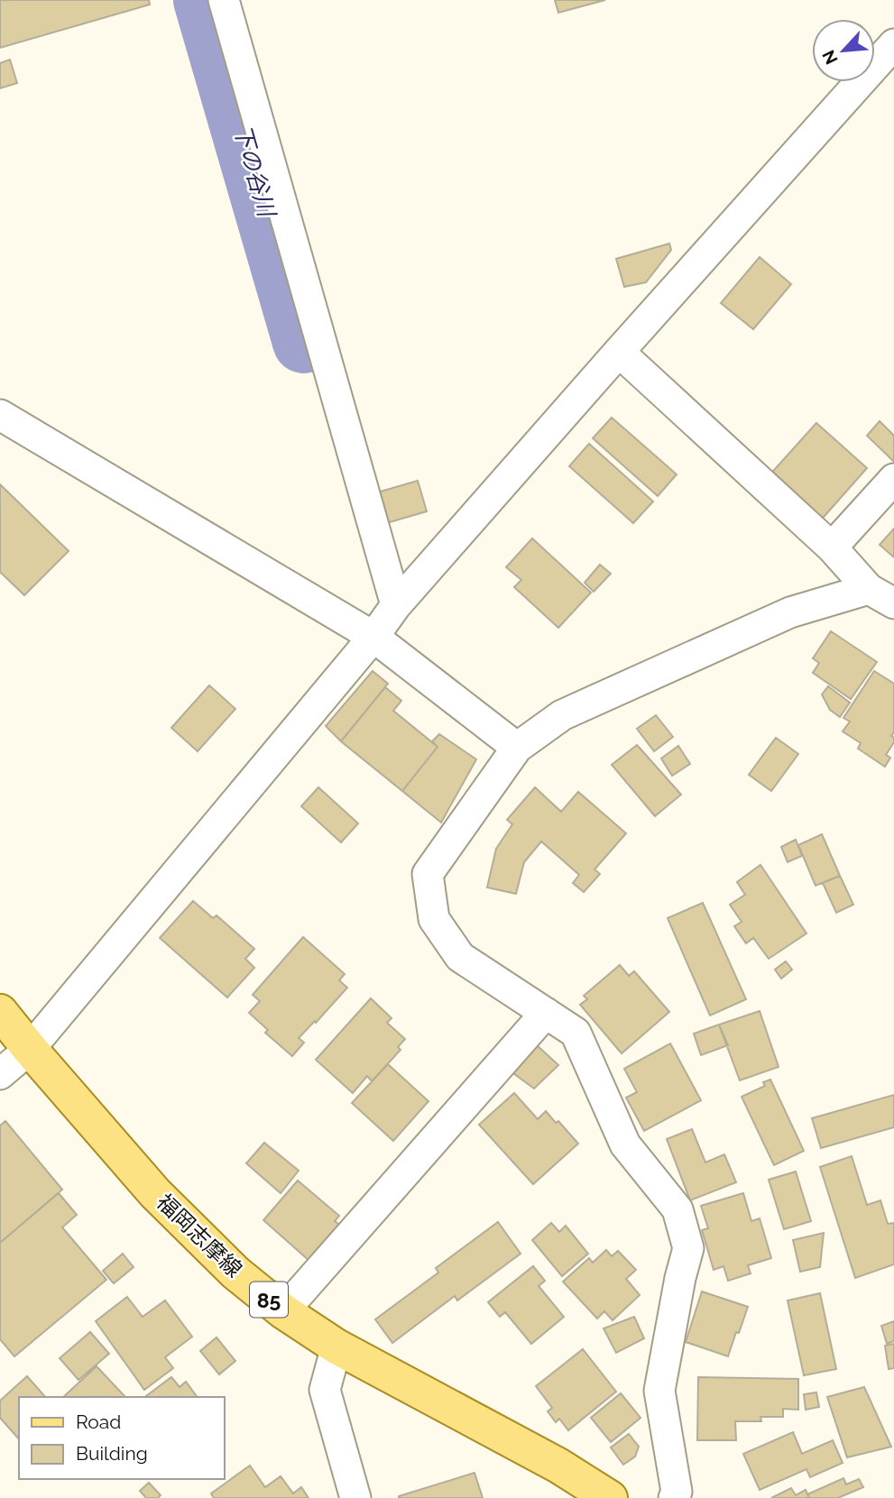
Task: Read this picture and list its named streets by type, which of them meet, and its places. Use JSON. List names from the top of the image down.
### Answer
{
  "streets": {
    "main road": ["福岡志摩線", "85"]
  },
  "water": ["下の谷川"],
  "legend": ["Road", "Building"],
  "north": "bottom left"
}
